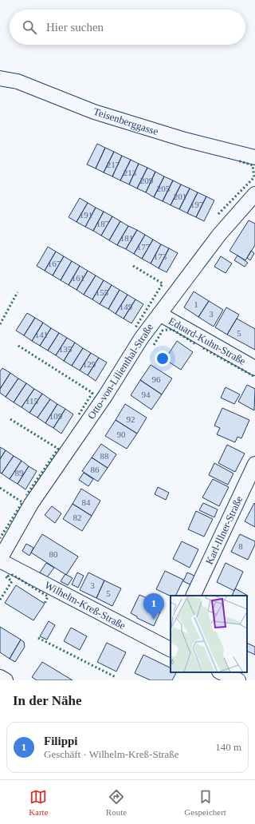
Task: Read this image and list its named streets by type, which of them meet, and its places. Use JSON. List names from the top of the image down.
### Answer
{
  "streets": {
    "street": [
      "Teisenberggasse",
      "Eduard-Kuhn-Straße",
      "Otto-von-Lilienthal-Straße",
      "Karl-Illner-Straße",
      "Wilhelm-Kreß-Straße"
    ]
  },
  "crossings": [
    ["Eduard-Kuhn-Straße", "Otto-von-Lilienthal-Straße"],
    ["Otto-von-Lilienthal-Straße", "Wilhelm-Kreß-Straße"]
  ],
  "house_numbers": [
    "217",
    "213",
    "209",
    "205",
    "201",
    "197",
    "191",
    "187",
    "181",
    "177",
    "173",
    "167",
    "161",
    "155",
    "1",
    "149",
    "3",
    "5",
    "141",
    "135",
    "129",
    "96",
    "94",
    "115",
    "109",
    "92",
    "90",
    "88",
    "86",
    "89",
    "84",
    "82",
    "8",
    "80",
    "3",
    "5"
  ],
  "page": {
    "search": "Hier suchen",
    "pins": "1",
    "heading": "In der Nähe",
    "list": [
      {
        "mark": "1",
        "name": "Filippi",
        "note": "Geschäft · Wilhelm-Kreß-Straße",
        "value": "140 m"
      }
    ],
    "nav": ["Karte", "Route", "Gespeichert"]
  }
}
